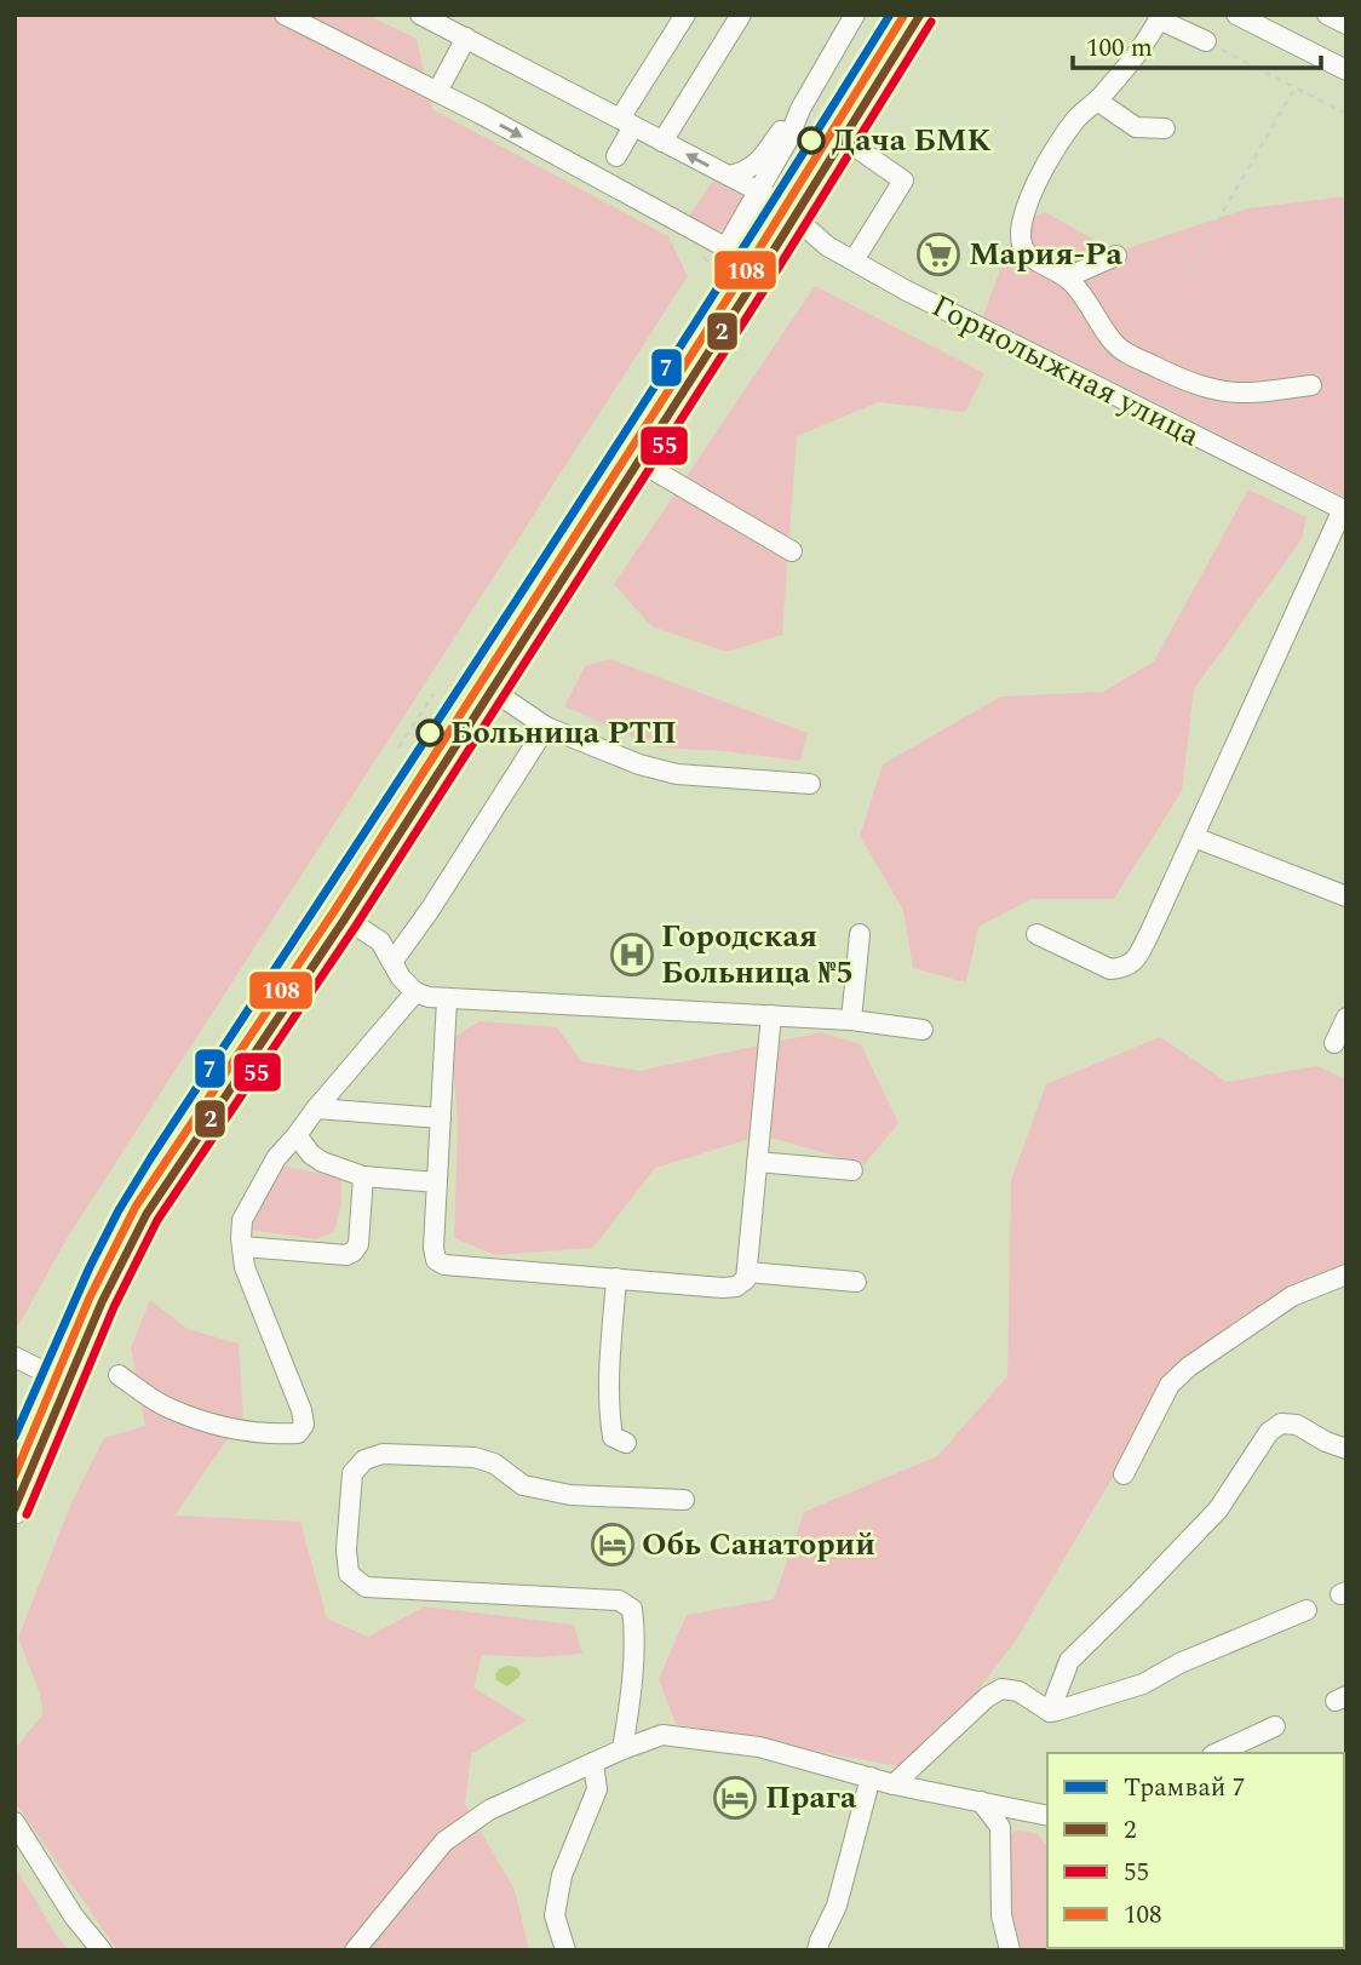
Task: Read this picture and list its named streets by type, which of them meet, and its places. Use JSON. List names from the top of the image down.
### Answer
{
  "streets": {
    "street": ["Горнолыжная улица"]
  },
  "places": {
    "other": ["Дача БМК", "Больница РТП"],
    "supermarket": ["Мария-Ра"],
    "hospital": ["Городская Больница №5"],
    "hotel": ["Обь Санаторий", "Прага"]
  },
  "lines": [
    "tram line 7",
    "transit line 2",
    "transit line 108",
    "transit line 55"
  ],
  "legend": [
    "Трамвай 7",
    "2",
    "55",
    "108"
  ],
  "scale_bar": "100 m"
}
